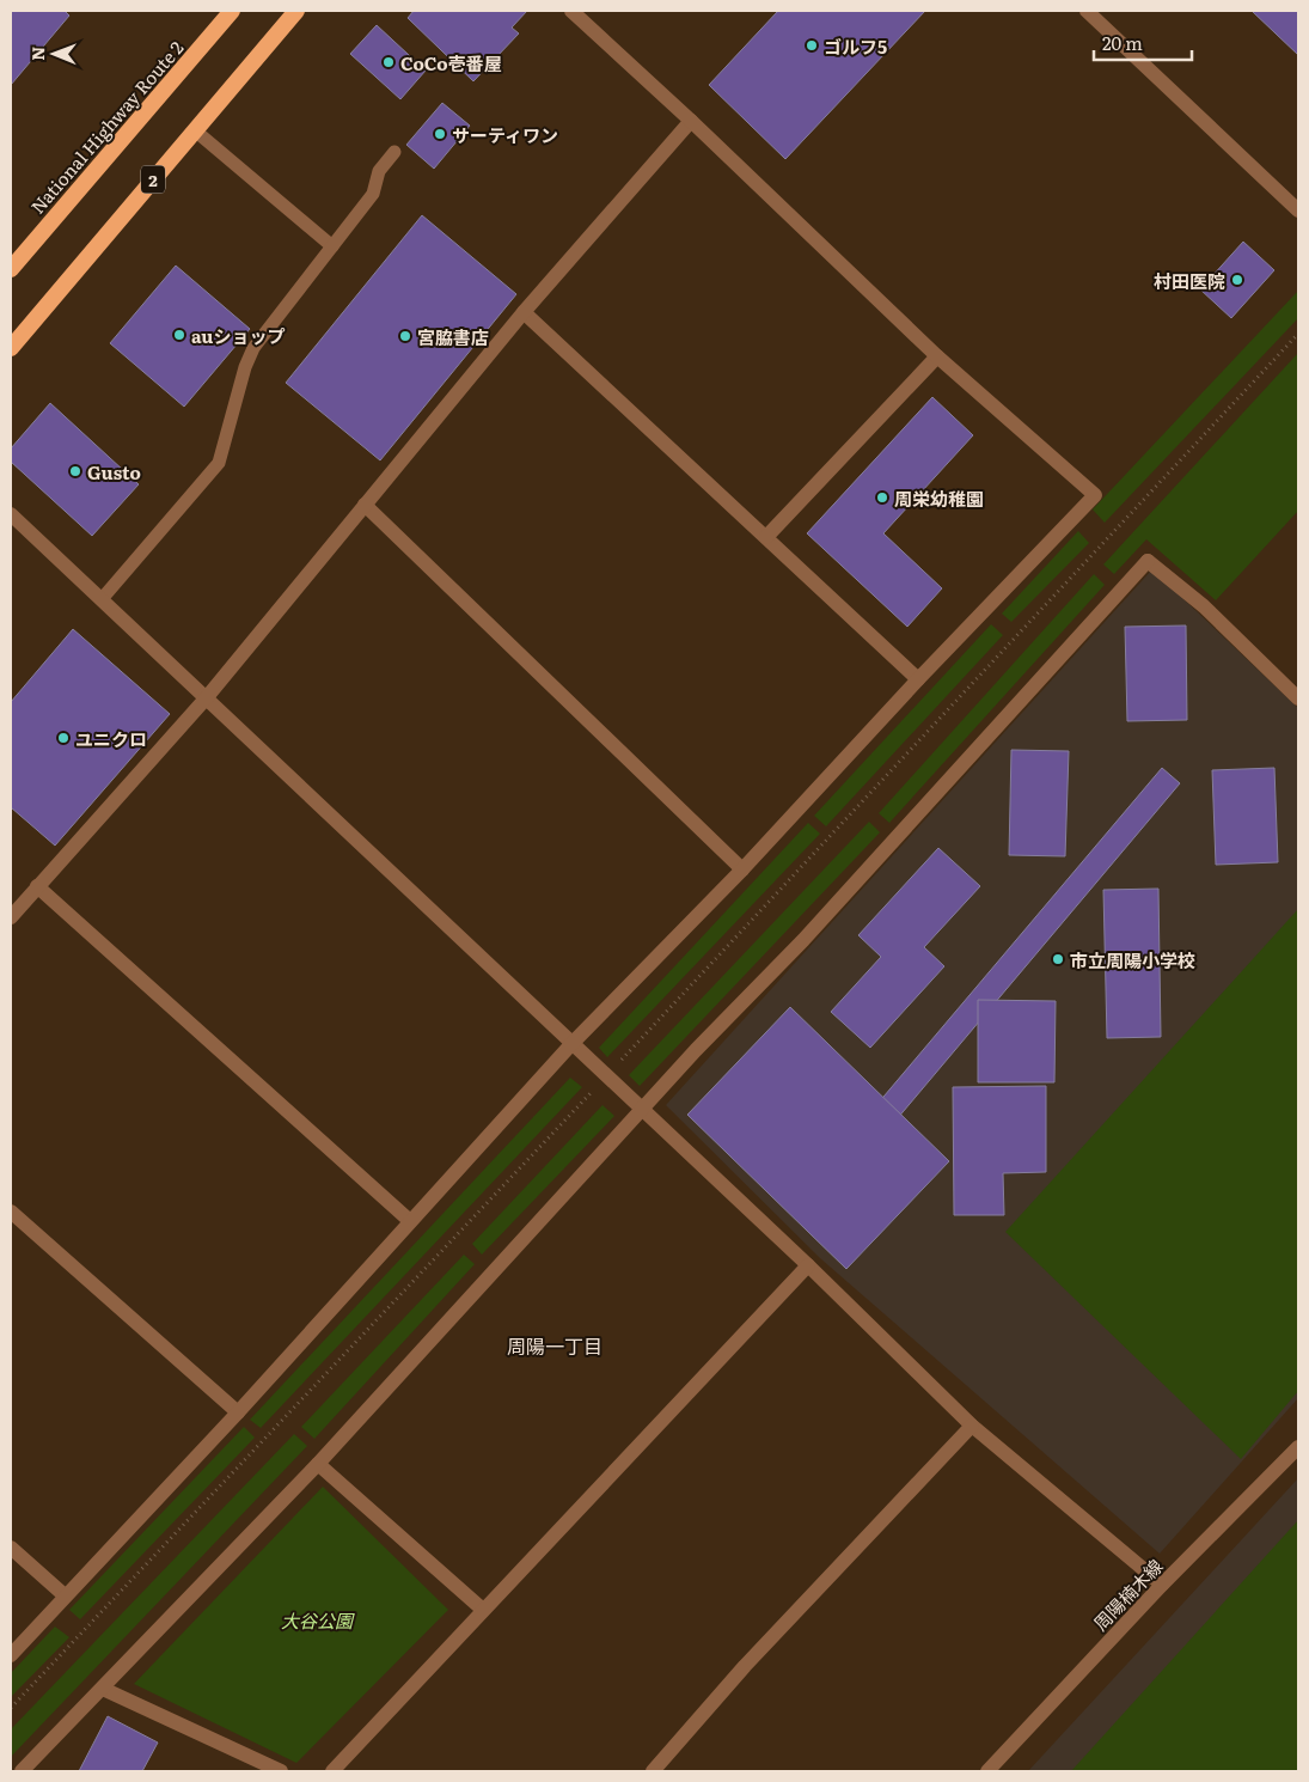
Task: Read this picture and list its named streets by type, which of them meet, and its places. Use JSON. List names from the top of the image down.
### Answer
{
  "streets": {
    "highway": ["National Highway Route 2", "2"],
    "street": ["周陽楠木線"]
  },
  "districts": ["周陽一丁目"],
  "parks": ["大谷公園"],
  "places": [
    "ゴルフ5",
    "CoCo壱番屋",
    "サーティワン",
    "村田医院",
    "auショップ",
    "宮脇書店",
    "Gusto",
    "周栄幼稚園",
    "ユニクロ",
    "市立周陽小学校"
  ],
  "scale_bar": "20 m",
  "north": "left"
}
